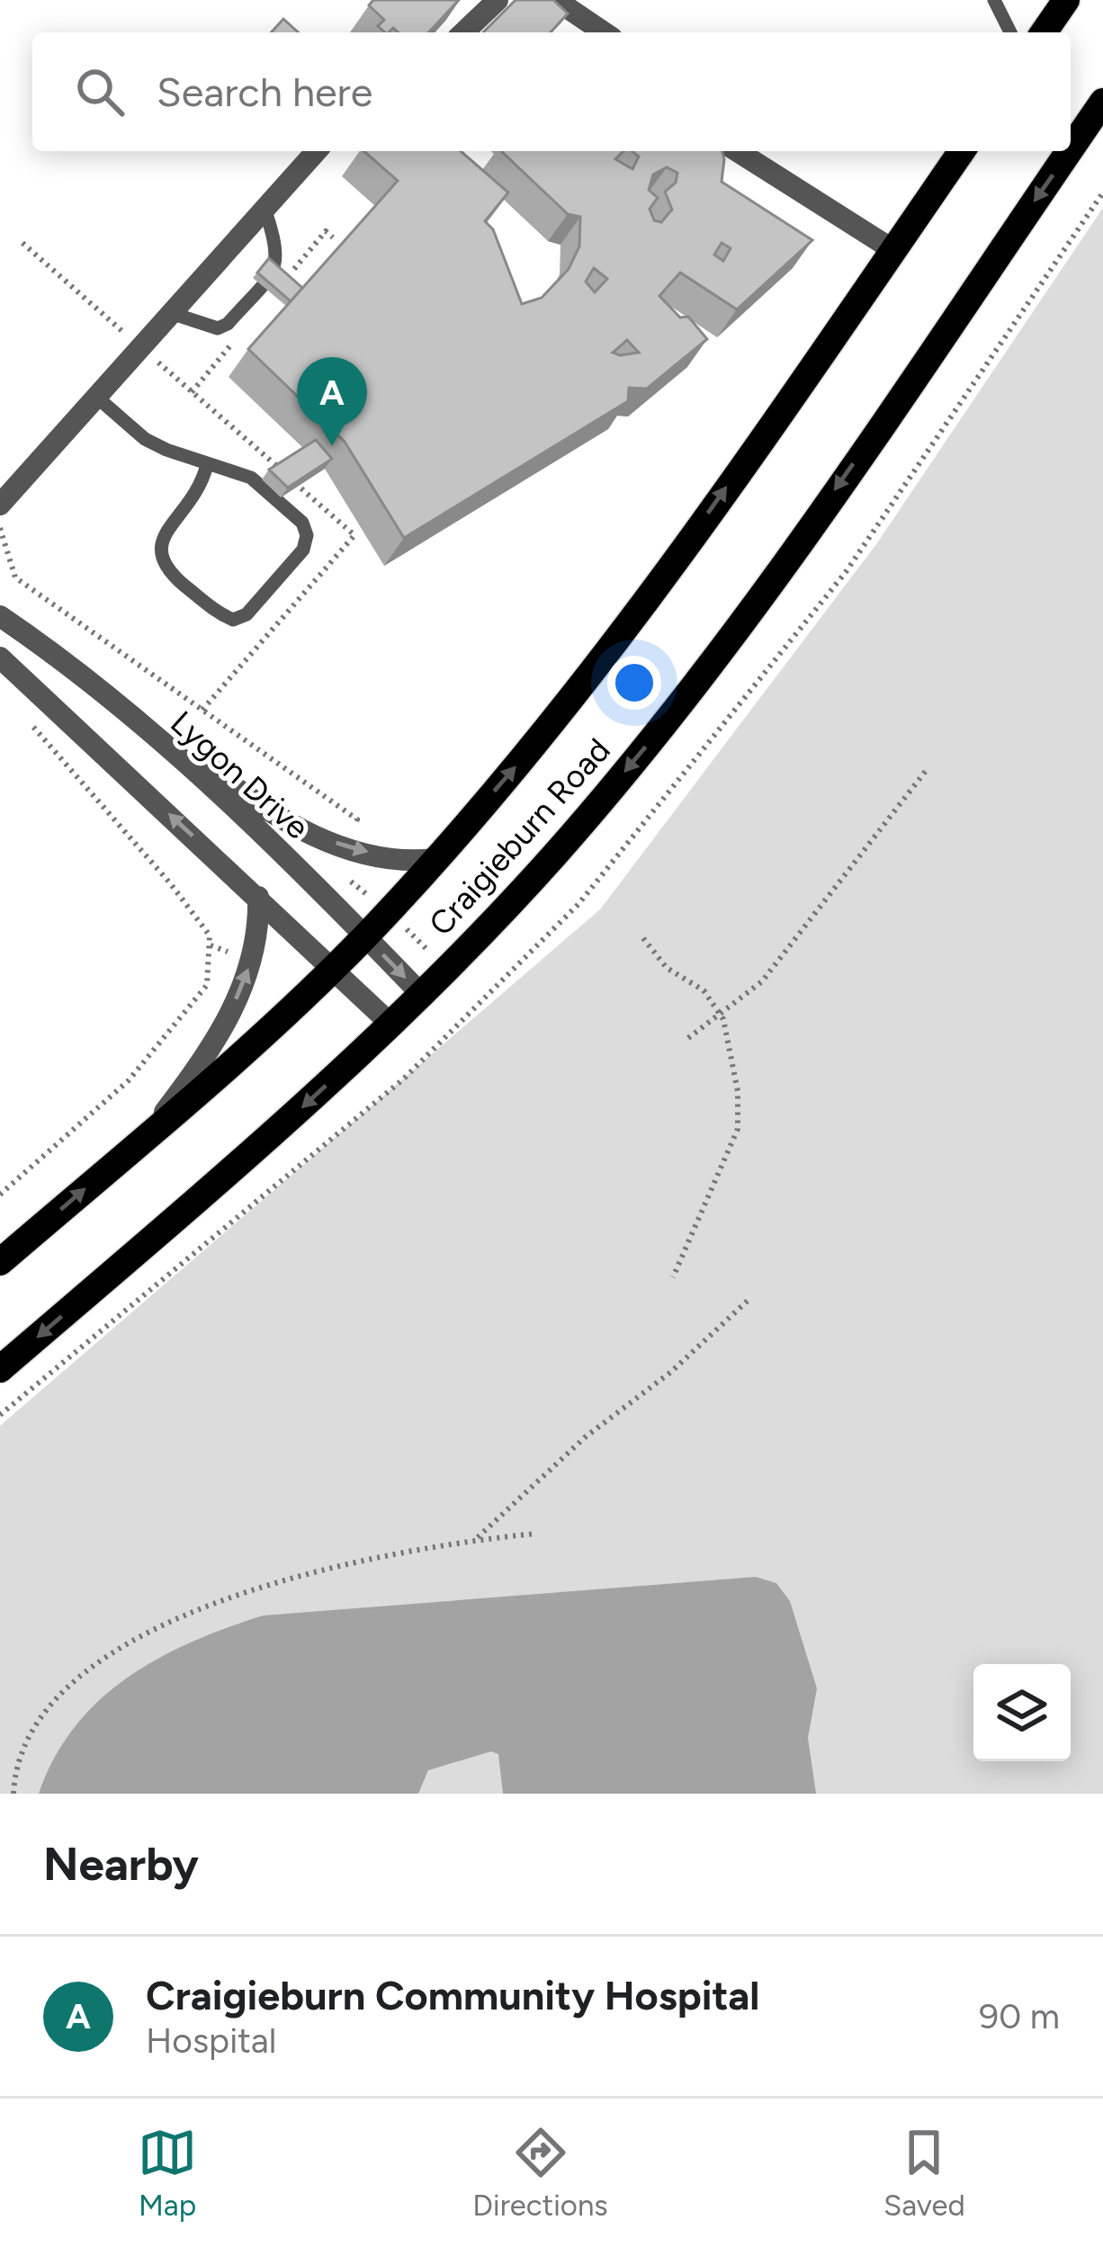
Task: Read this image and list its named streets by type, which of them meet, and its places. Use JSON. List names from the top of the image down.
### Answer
{
  "streets": {
    "main road": ["Craigieburn Road"],
    "street": ["Lygon Drive"]
  },
  "crossings": [
    ["Lygon Drive", "Craigieburn Road"]
  ],
  "page": {
    "search": "Search here",
    "pins": "A",
    "heading": "Nearby",
    "list": [
      {
        "mark": "A",
        "name": "Craigieburn Community Hospital",
        "note": "Hospital",
        "value": "90 m"
      }
    ],
    "nav": ["Map", "Directions", "Saved"]
  }
}
